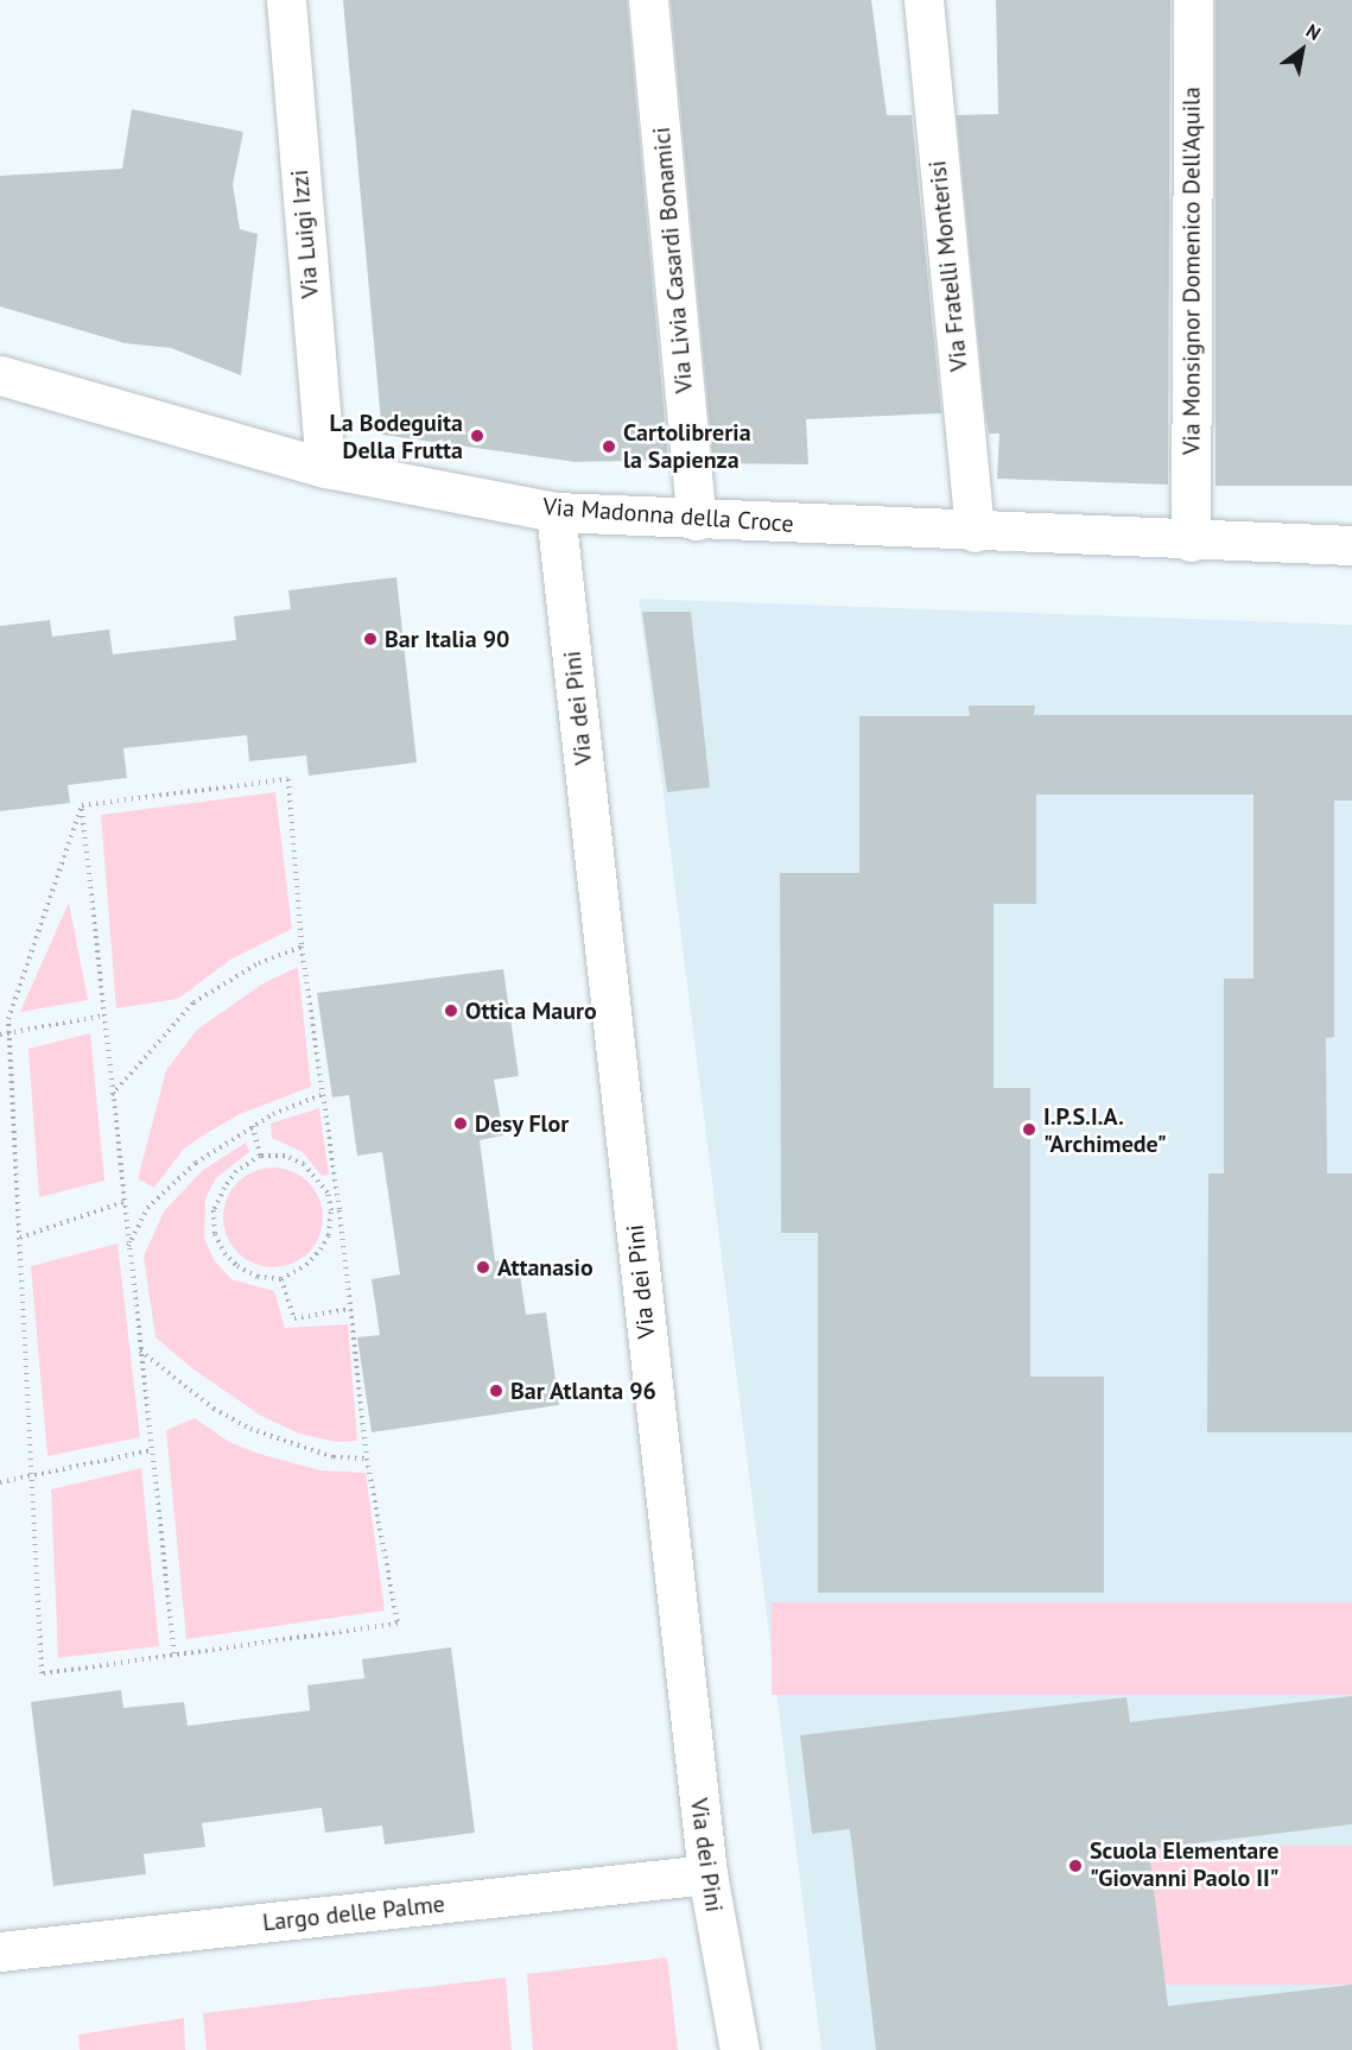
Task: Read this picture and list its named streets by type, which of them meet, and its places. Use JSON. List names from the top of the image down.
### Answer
{
  "streets": {
    "street": [
      "Via Luigi Izzi",
      "Via Livia Casardi Bonamici",
      "Via Fratelli Monterisi",
      "Via Monsignor Domenico Dell'Aquila",
      "Via Madonna della Croce",
      "Via dei Pini",
      "Largo delle Palme"
    ]
  },
  "crossings": [
    ["Via Luigi Izzi", "Via Madonna della Croce"],
    ["Via Livia Casardi Bonamici", "Via Madonna della Croce"],
    ["Via Fratelli Monterisi", "Via Madonna della Croce"],
    ["Via Monsignor Domenico Dell'Aquila", "Via Madonna della Croce"],
    ["Via Madonna della Croce", "Via dei Pini"],
    ["Via dei Pini", "Largo delle Palme"]
  ],
  "places": [
    "La Bodeguita Della Frutta",
    "Cartolibreria la Sapienza",
    "Bar Italia 90",
    "Ottica Mauro",
    "Desy Flor",
    "I.P.S.I.A. \"Archimede\"",
    "Attanasio",
    "Bar Atlanta 96",
    "Scuola Elementare \"Giovanni Paolo II\""
  ],
  "north": "top right"
}
